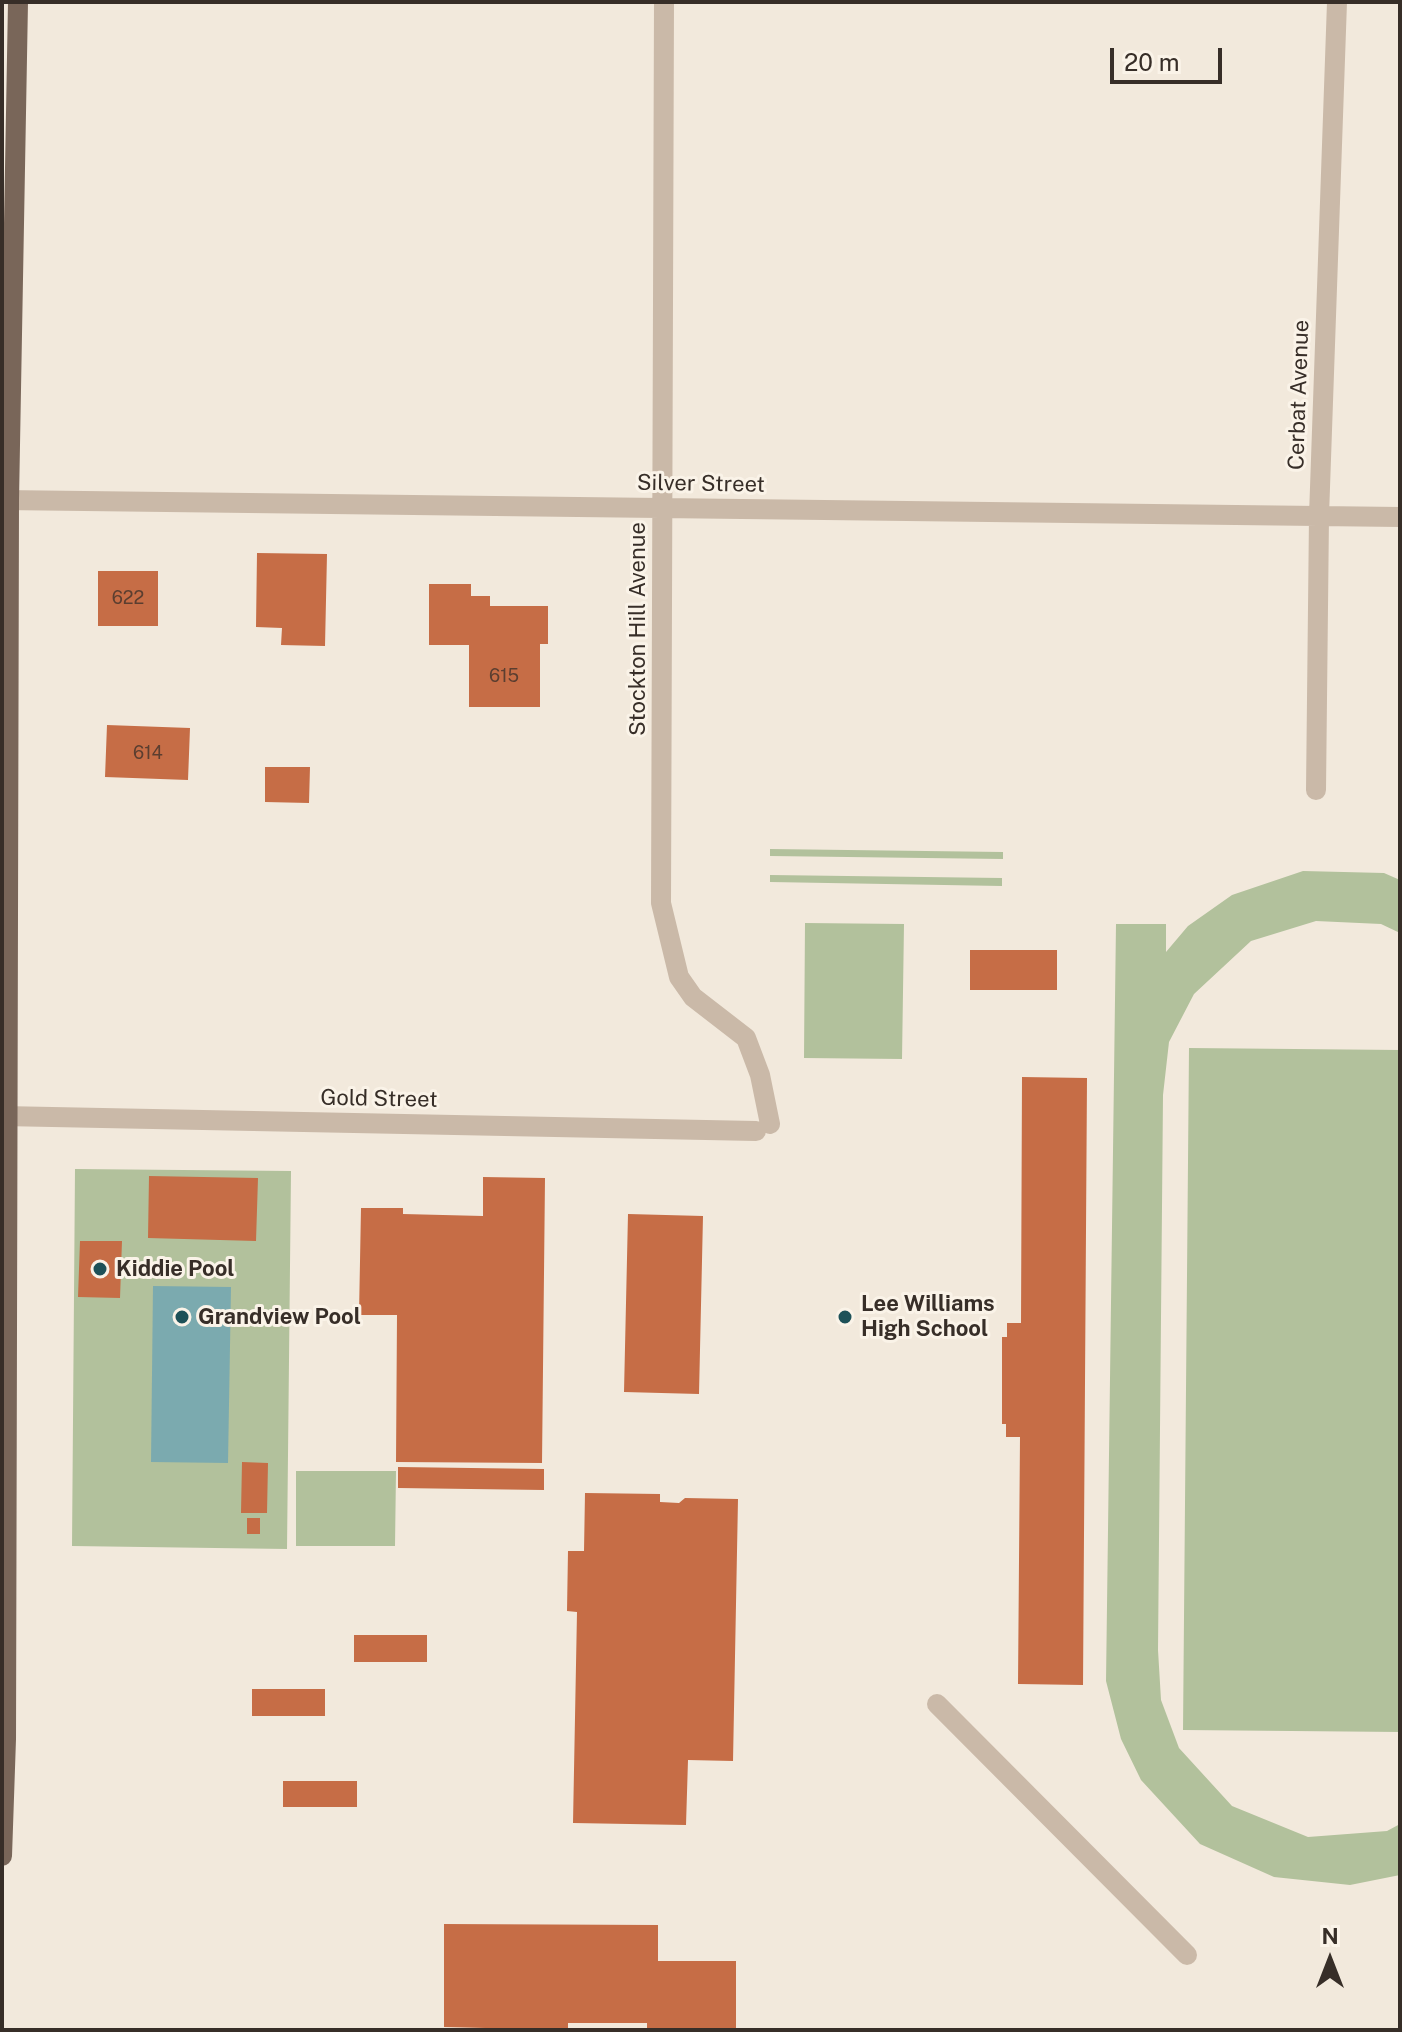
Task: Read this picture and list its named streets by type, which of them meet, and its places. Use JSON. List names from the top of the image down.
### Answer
{
  "streets": {
    "street": [
      "Cerbat Avenue",
      "Silver Street",
      "Stockton Hill Avenue",
      "Gold Street"
    ]
  },
  "crossings": [
    ["Cerbat Avenue", "Silver Street"],
    ["Silver Street", "Stockton Hill Avenue"],
    ["Stockton Hill Avenue", "Gold Street"]
  ],
  "places": ["Kiddie Pool", "Grandview Pool", "Lee Williams High School"],
  "house_numbers": ["622", "615", "614"],
  "scale_bar": "20 m",
  "north": "top"
}
